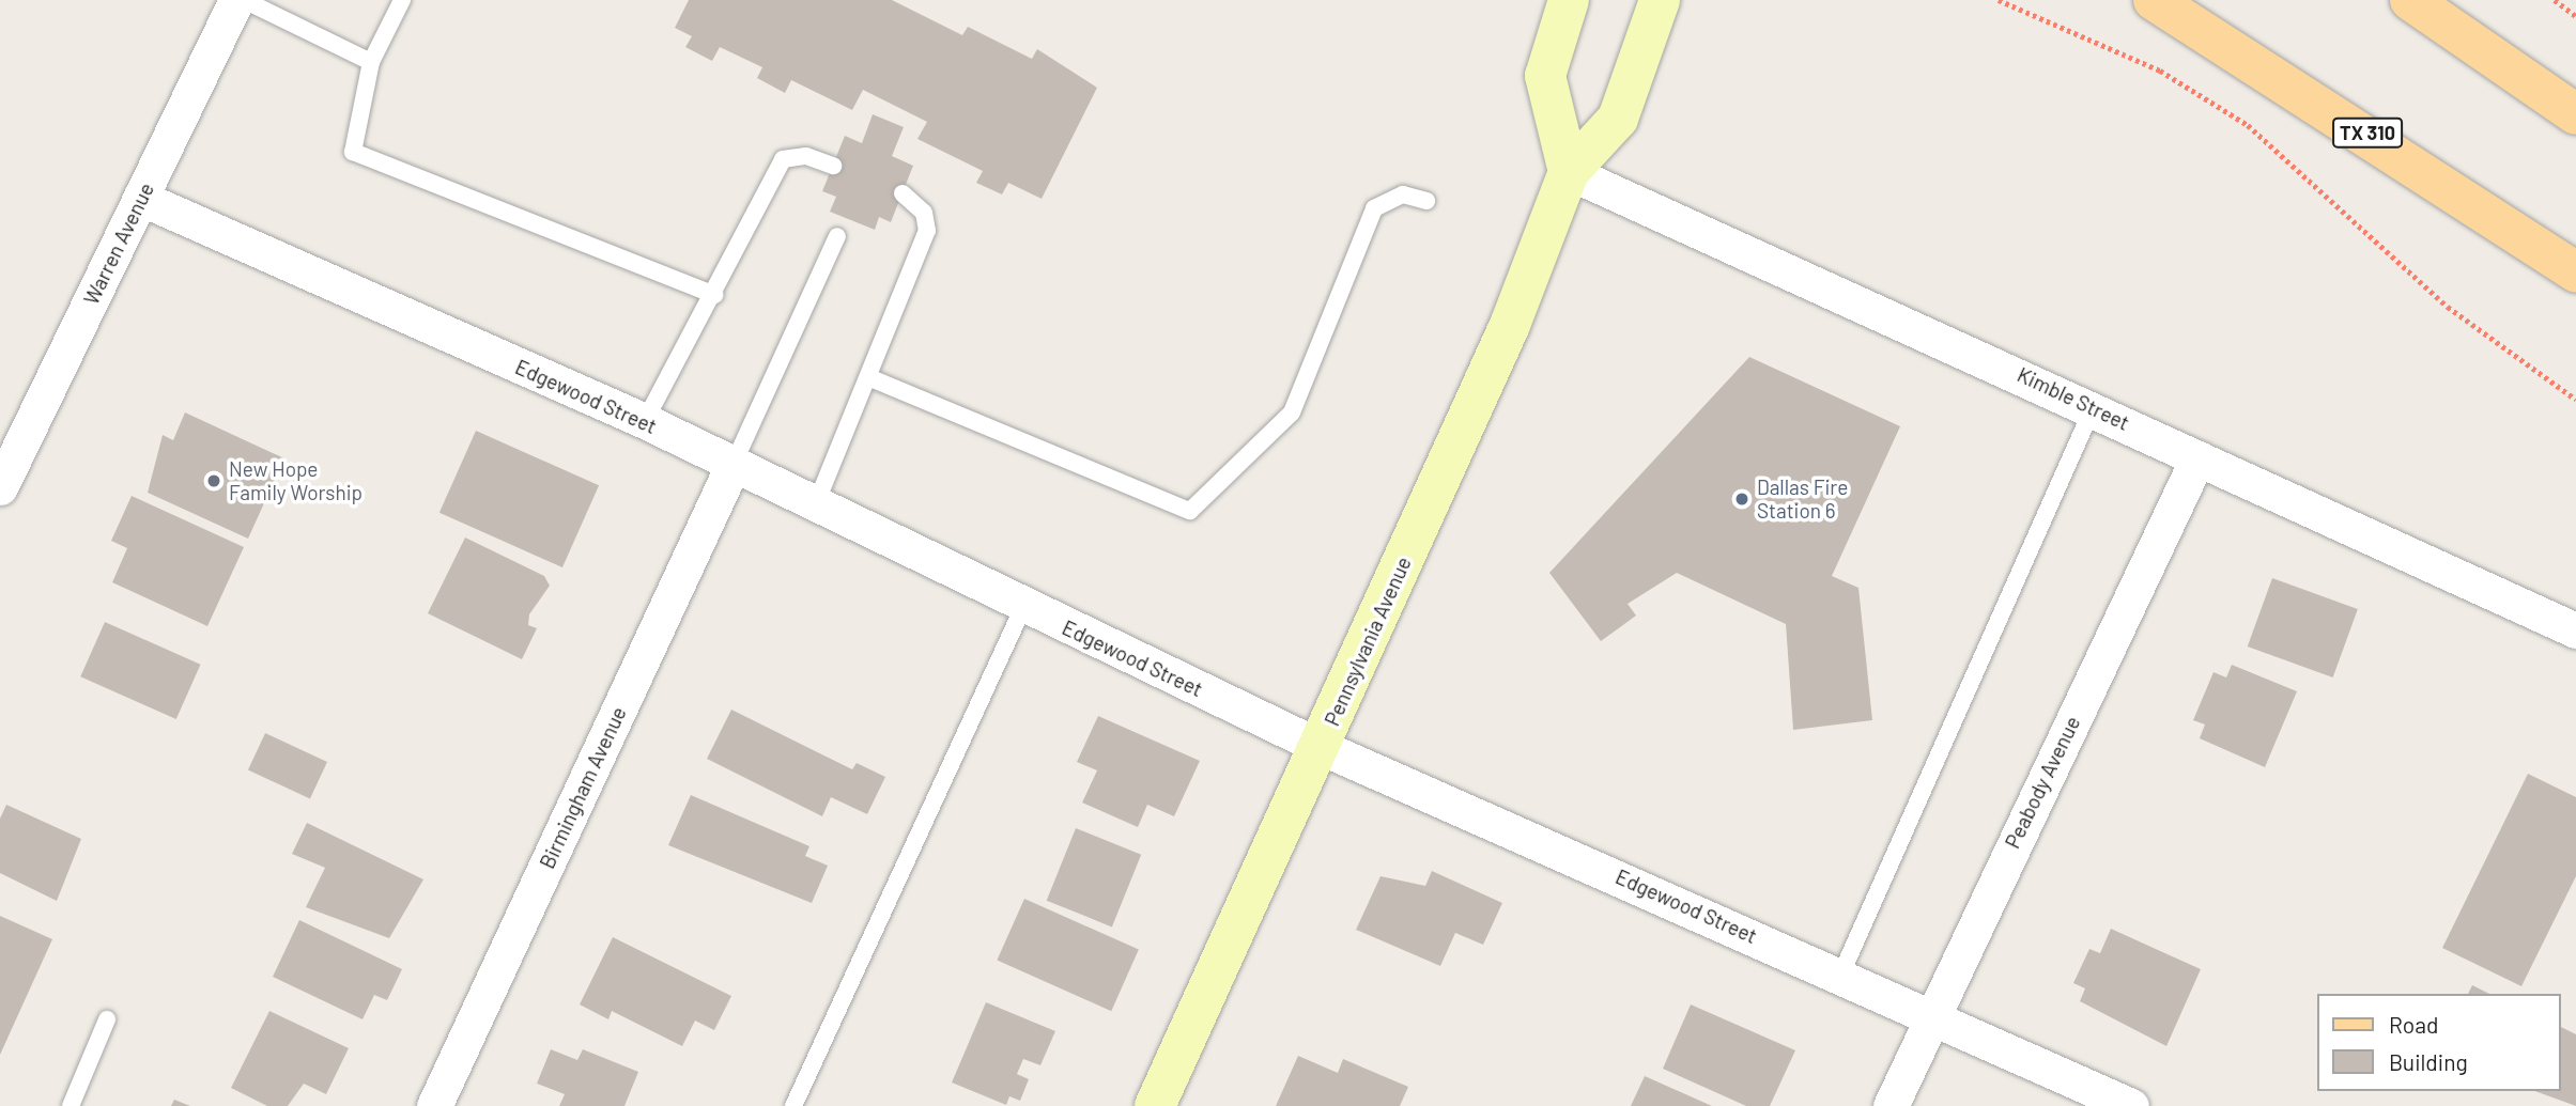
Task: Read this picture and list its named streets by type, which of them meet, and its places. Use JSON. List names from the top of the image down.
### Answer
{
  "streets": {
    "main road": ["TX 310"],
    "street": [
      "Warren Avenue",
      "Edgewood Street",
      "Kimble Street",
      "Pennsylvania Avenue",
      "Peabody Avenue",
      "Birmingham Avenue"
    ]
  },
  "crossings": [
    ["Warren Avenue", "Edgewood Street"],
    ["Edgewood Street", "Pennsylvania Avenue"],
    ["Edgewood Street", "Peabody Avenue"],
    ["Edgewood Street", "Birmingham Avenue"],
    ["Kimble Street", "Pennsylvania Avenue"],
    ["Kimble Street", "Peabody Avenue"]
  ],
  "places": ["New Hope Family Worship", "Dallas Fire Station 6"],
  "legend": ["Road", "Building"]
}
